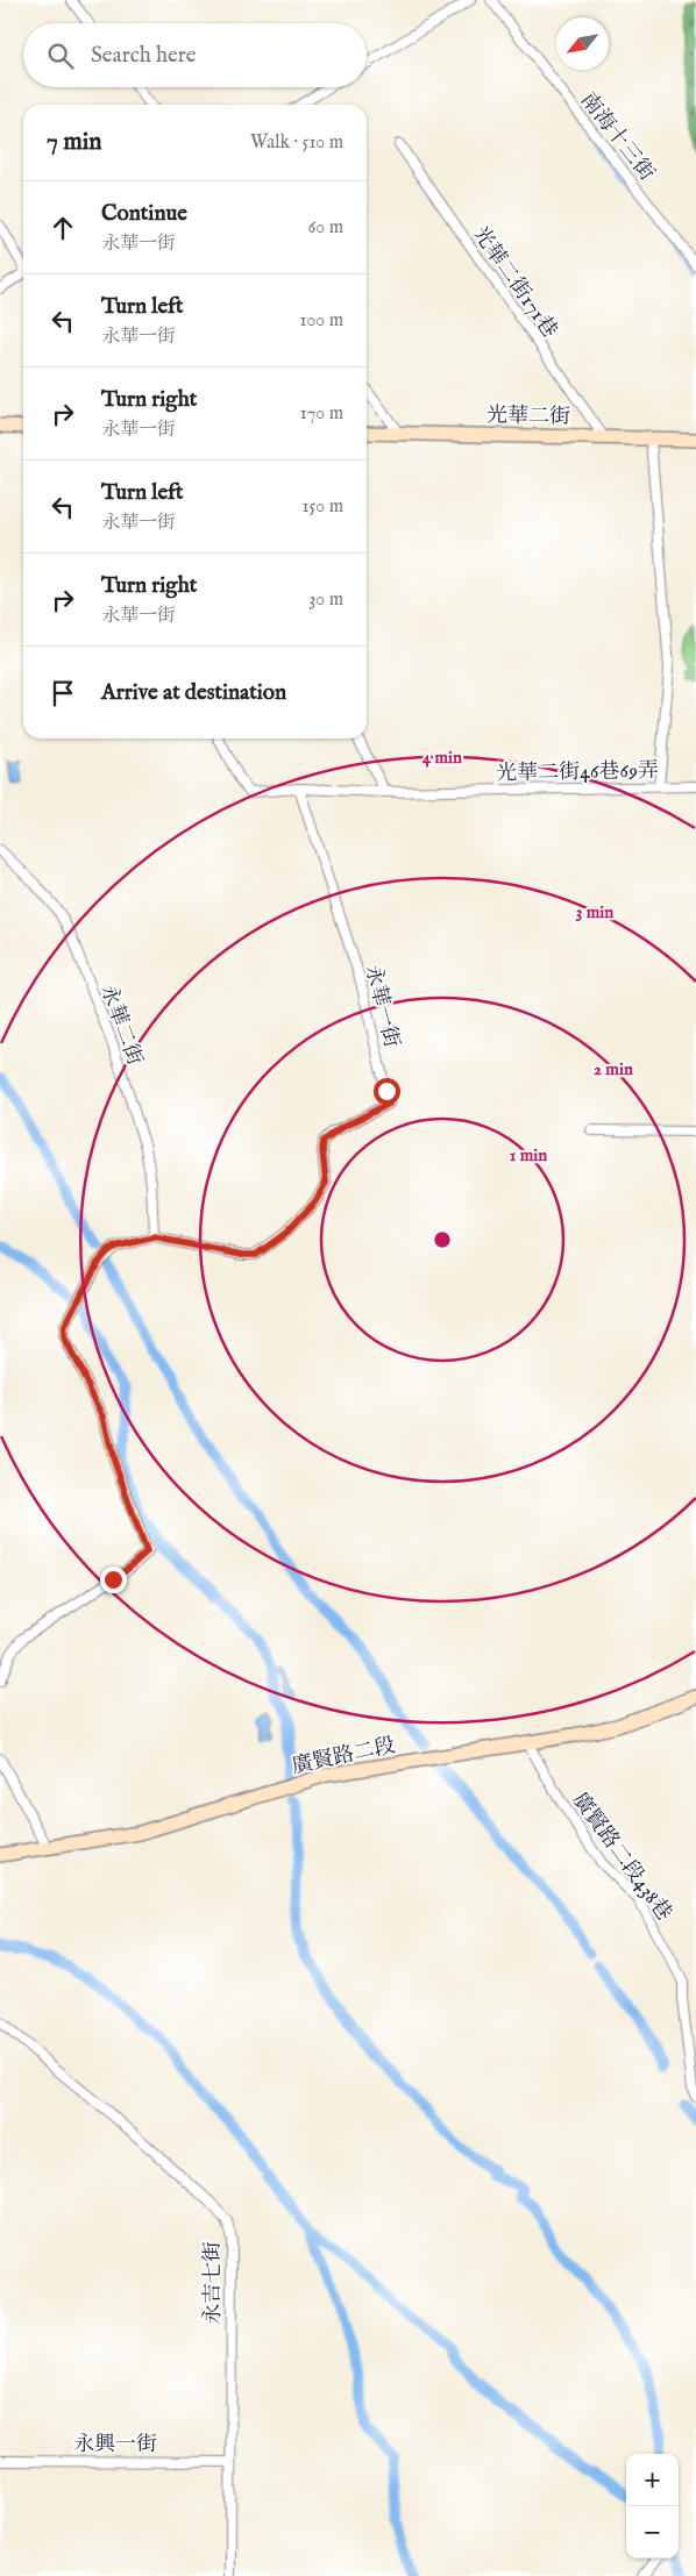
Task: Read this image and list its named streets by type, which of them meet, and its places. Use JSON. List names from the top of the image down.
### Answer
{
  "streets": {
    "street": [
      "南海十三街",
      "光華二街171巷",
      "光華二街",
      "光華二街46巷69弄",
      "永華一街",
      "永華二街",
      "廣賢路二段",
      "廣賢路二段438巷",
      "永吉七街",
      "永興一街"
    ]
  },
  "crossings": [
    ["光華二街171巷", "光華二街"],
    ["光華二街46巷69弄", "永華一街"],
    ["永華一街", "永華二街"],
    ["廣賢路二段", "廣賢路二段438巷"],
    ["永吉七街", "永興一街"]
  ],
  "north": "bottom left",
  "page": {
    "search": "Search here",
    "heading": ["7 min", "Walk · 510 m"],
    "list": [
      ["Continue", "永華一街", "60 m"],
      ["Turn left", "永華一街", "100 m"],
      ["Turn right", "永華一街", "170 m"],
      ["Turn left", "永華一街", "150 m"],
      ["Turn right", "永華一街", "30 m"],
      "Arrive at destination"
    ],
    "map_buttons": ["+", "−"]
  },
  "rings": [
    "4 min",
    "3 min",
    "2 min",
    "1 min"
  ]
}
